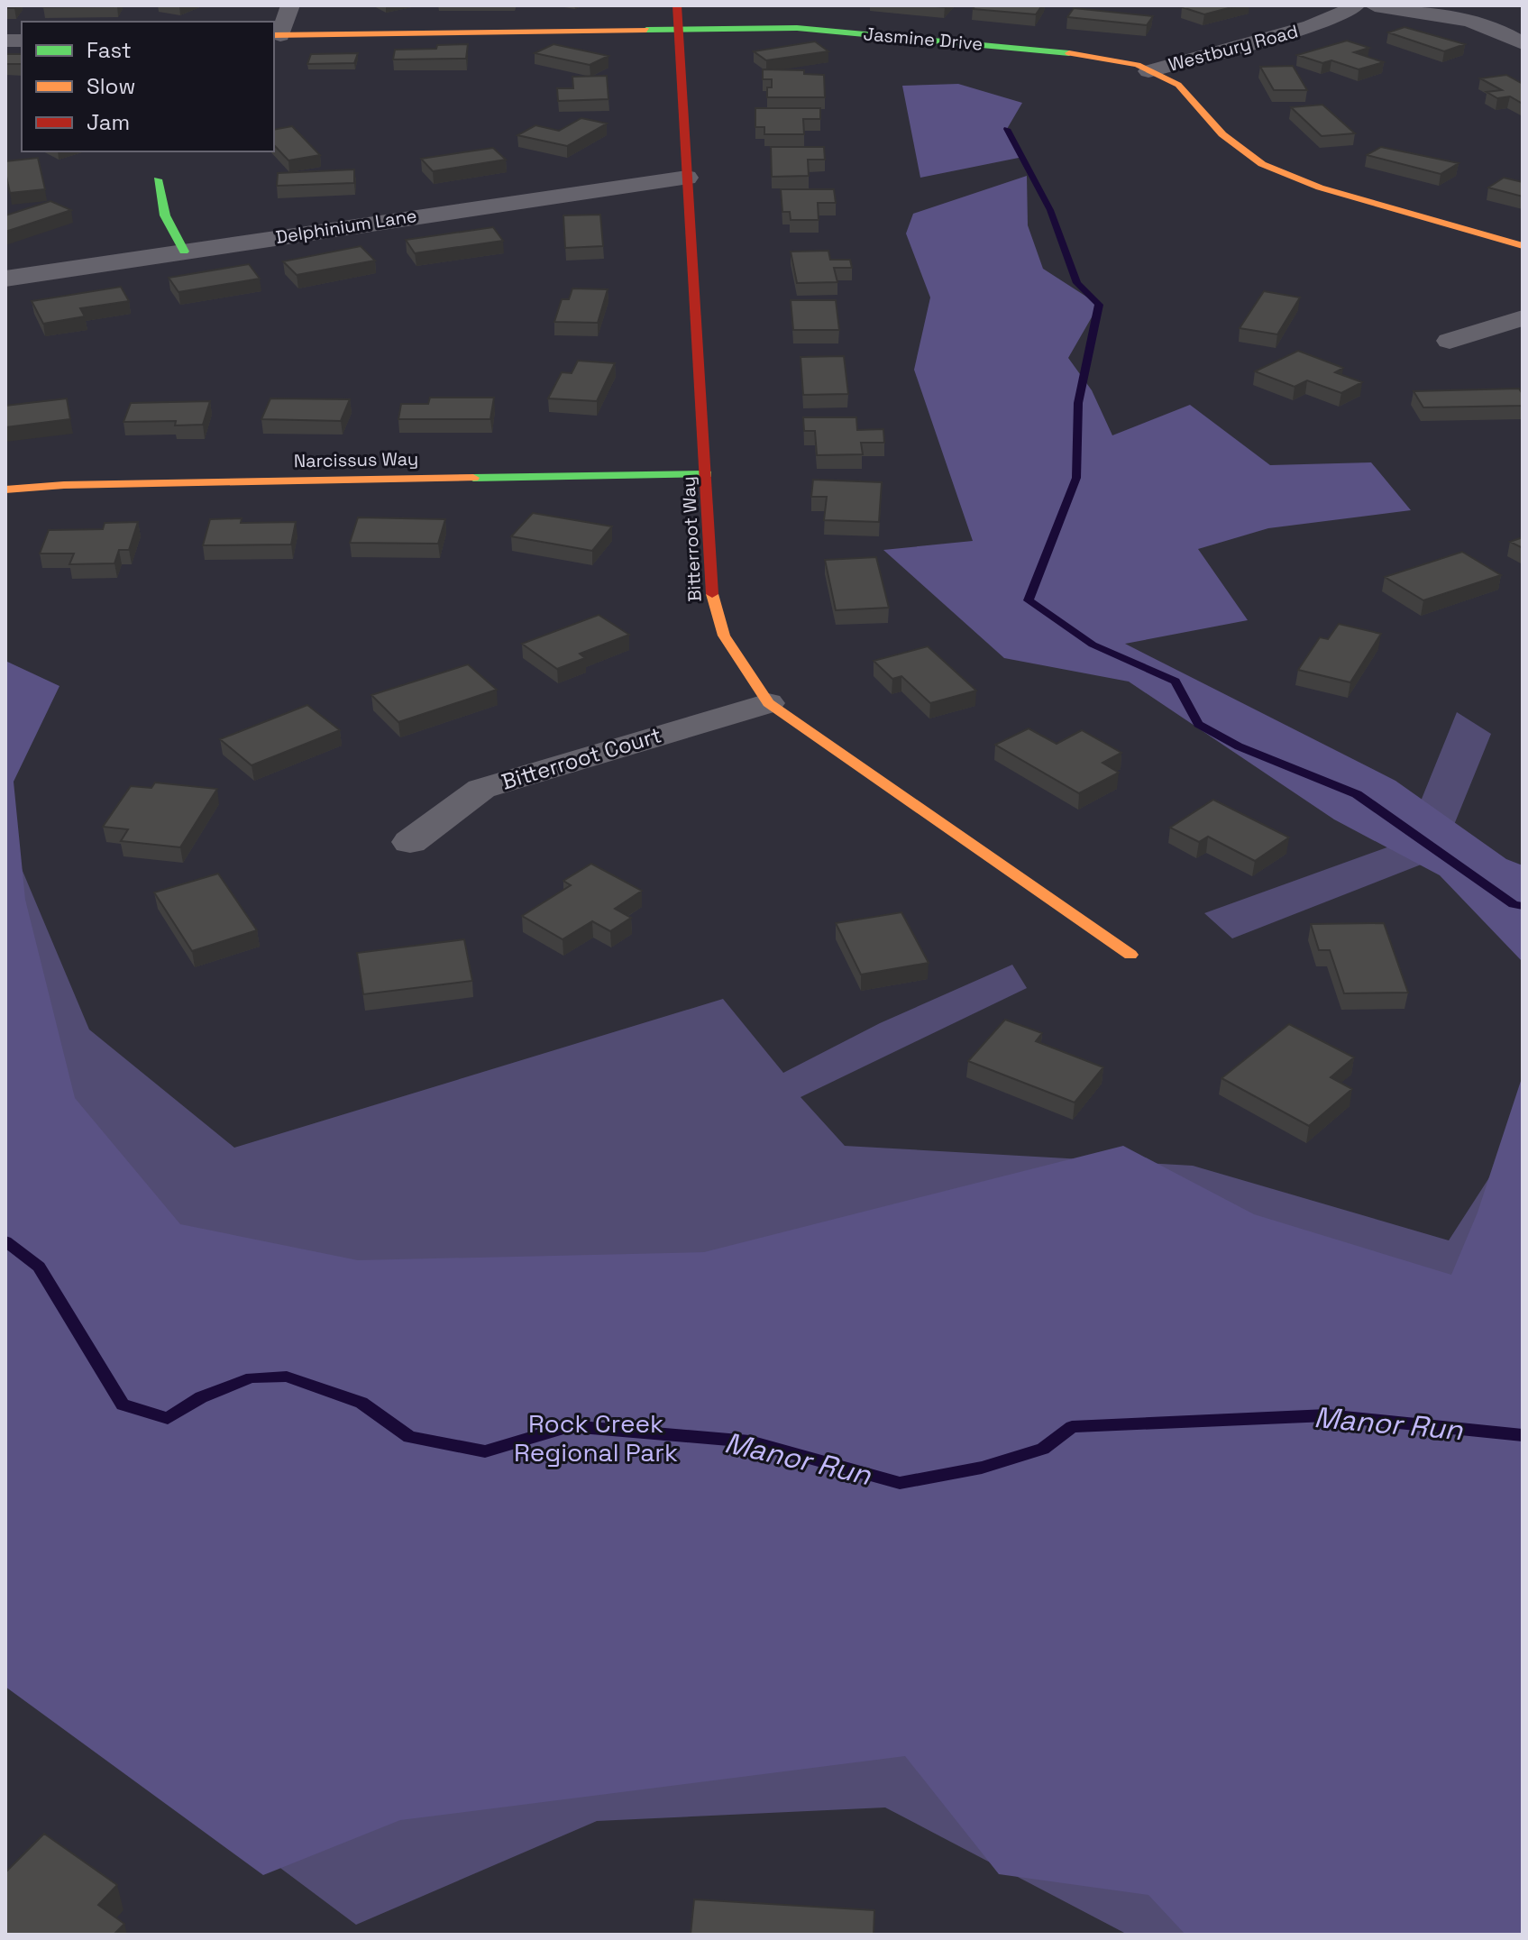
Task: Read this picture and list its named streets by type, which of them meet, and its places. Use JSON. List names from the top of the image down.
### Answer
{
  "streets": {
    "street": [
      "Jasmine Drive",
      "Westbury Road",
      "Delphinium Lane",
      "Narcissus Way",
      "Bitterroot Way",
      "Bitterroot Court"
    ]
  },
  "crossings": [
    ["Jasmine Drive", "Westbury Road"],
    ["Jasmine Drive", "Bitterroot Way"],
    ["Delphinium Lane", "Bitterroot Way"],
    ["Narcissus Way", "Bitterroot Way"],
    ["Bitterroot Way", "Bitterroot Court"]
  ],
  "water": ["Manor Run"],
  "parks": ["Rock Creek Regional Park"],
  "legend": ["Fast", "Slow", "Jam"]
}
